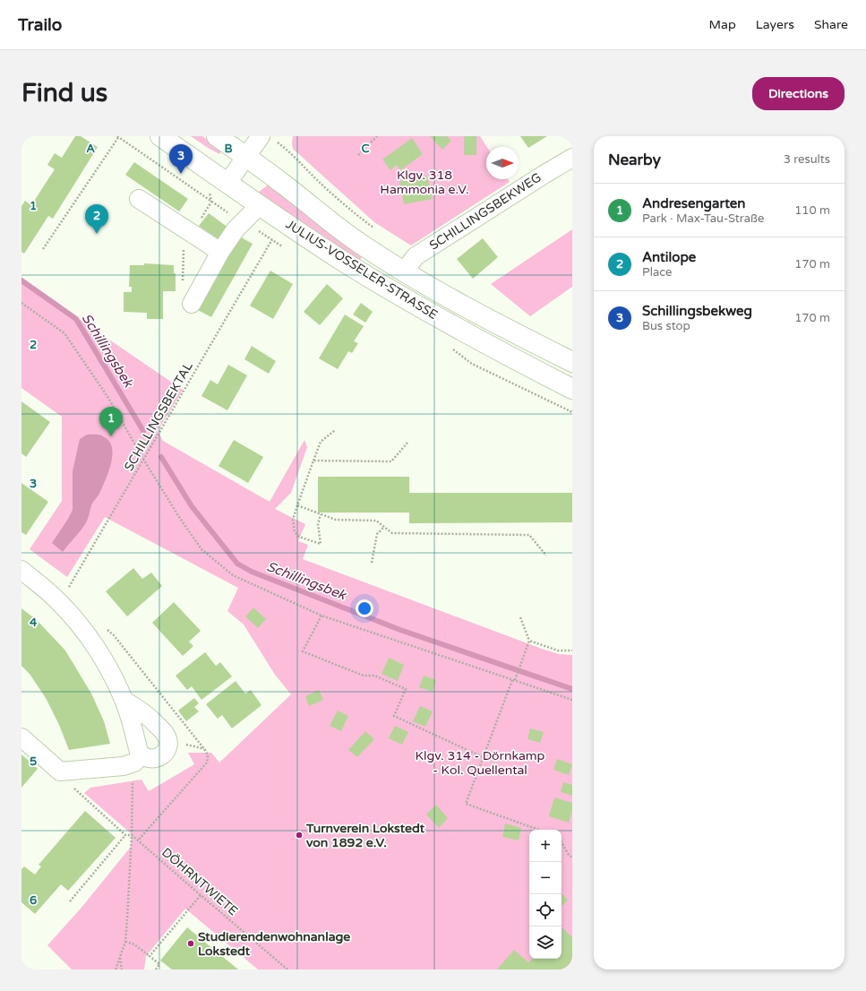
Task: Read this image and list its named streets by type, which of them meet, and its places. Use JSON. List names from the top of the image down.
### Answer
{
  "streets": {
    "main road": ["JULIUS-VOSSELER-STRASSE"],
    "street": ["SCHILLINGSBEKWEG"],
    "path": ["SCHILLINGSBEKTAL", "DÖHRNTWIETE"]
  },
  "crossings": [
    ["SCHILLINGSBEKWEG", "JULIUS-VOSSELER-STRASSE"]
  ],
  "water": ["Schillingsbek"],
  "parks": ["Klgv. 318 Hammonia e.V.", "Klgv. 314 - Dörnkamp - Kol. Quellental"],
  "places": ["Turnverein Lokstedt von 1892 e.V.", "Studierendenwohnanlage Lokstedt"],
  "north": "right",
  "page": {
    "header": "Trailo",
    "nav": ["Map", "Layers", "Share"],
    "buttons": "Directions",
    "title": "Find us",
    "heading": ["Nearby", "3 results"],
    "pins": ["3", "2", "1"],
    "list": [
      {
        "mark": "1",
        "name": "Andresengarten",
        "note": "Park · Max-Tau-Straße",
        "value": "110 m"
      },
      {
        "mark": "2",
        "name": "Antilope",
        "note": "Place",
        "value": "170 m"
      },
      {
        "mark": "3",
        "name": "Schillingsbekweg",
        "note": "Bus stop",
        "value": "170 m"
      }
    ],
    "map_buttons": ["+", "−"]
  },
  "grid": {
    "columns": ["A", "B", "C"],
    "rows": [
      "1",
      "2",
      "3",
      "4",
      "5",
      "6"
    ]
  }
}
